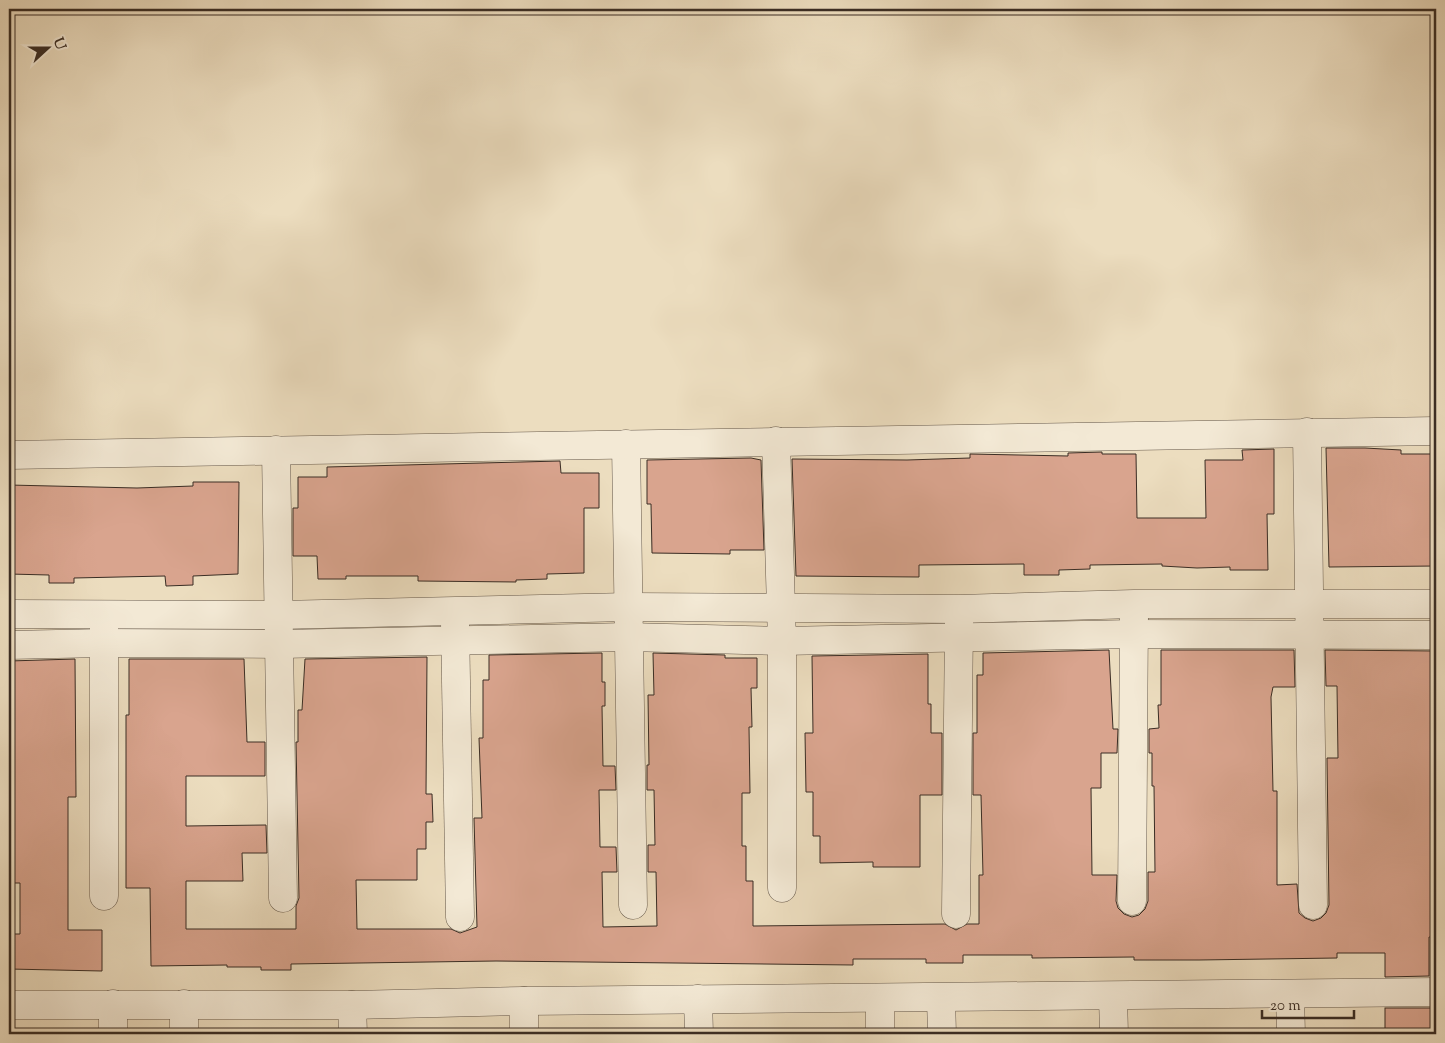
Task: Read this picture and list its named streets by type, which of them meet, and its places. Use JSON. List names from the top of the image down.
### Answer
{
  "scale_bar": "20 m",
  "north": "right"
}
